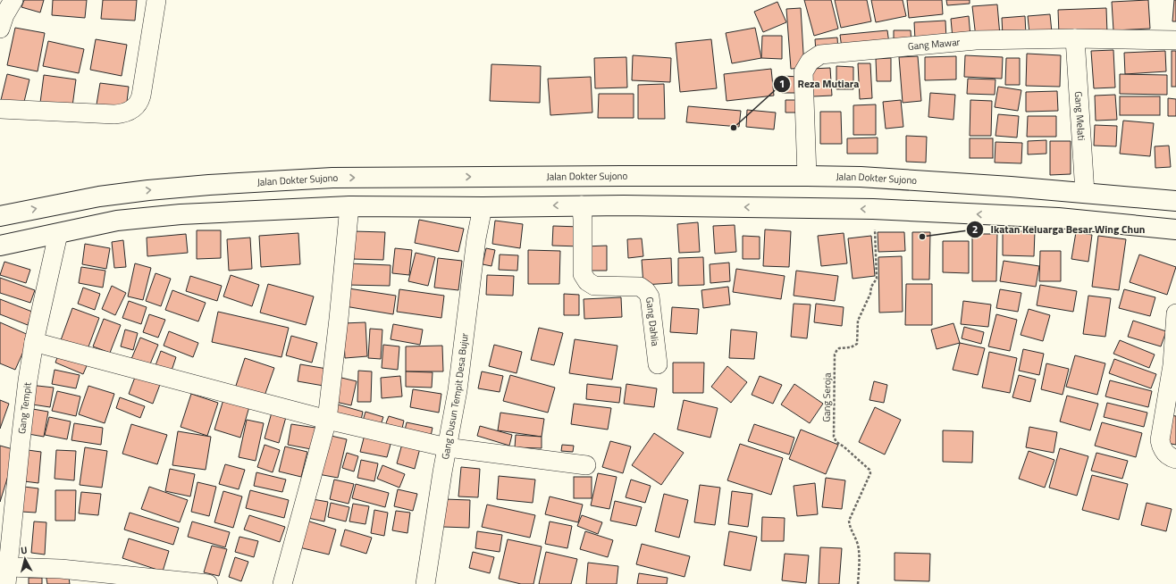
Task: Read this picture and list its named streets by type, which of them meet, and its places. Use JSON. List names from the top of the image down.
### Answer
{
  "streets": {
    "highway": ["Jalan Dokter Sujono"],
    "street": [
      "Gang Mawar",
      "Gang Melati",
      "Gang Dahlia",
      "Gang Dusun Tempit Desa Bujur",
      "Gang Tempit"
    ],
    "path": ["Gang Seroja"]
  },
  "crossings": [
    ["Gang Mawar", "Gang Melati"],
    ["Gang Mawar", "Jalan Dokter Sujono"],
    ["Gang Melati", "Jalan Dokter Sujono"]
  ],
  "places": ["Reza Mutiara", "Ikatan Keluarga Besar Wing Chun"],
  "north": "top"
}
